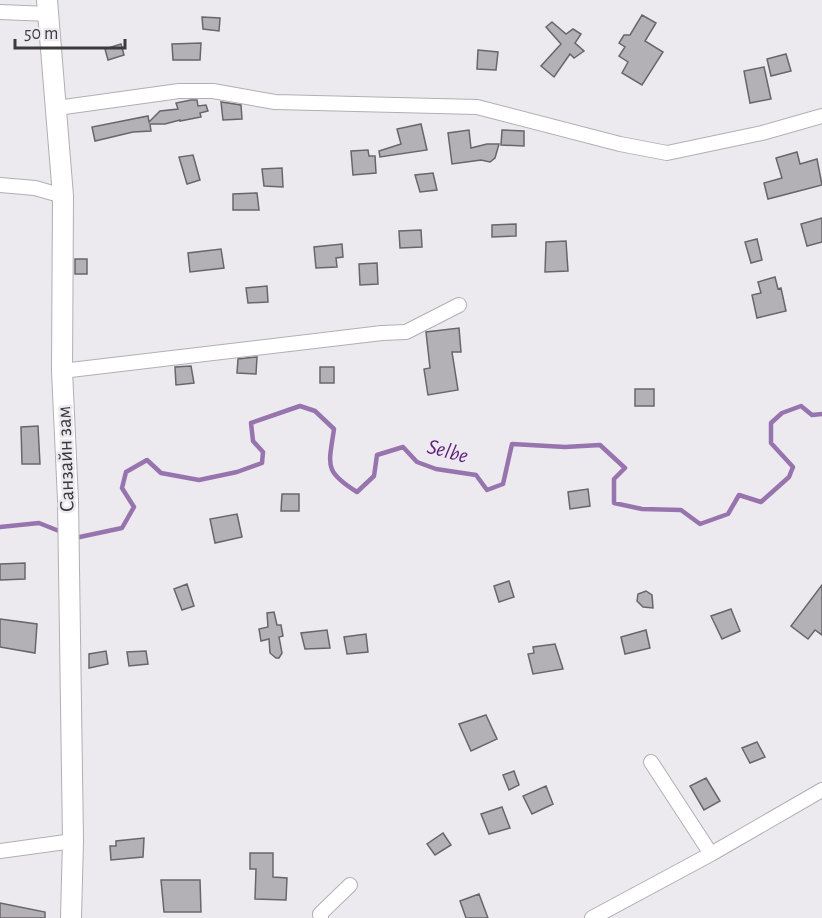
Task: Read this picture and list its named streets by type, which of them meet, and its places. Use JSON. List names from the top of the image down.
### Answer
{
  "streets": {
    "main road": ["Санзайн зам"]
  },
  "water": ["Selbe"],
  "scale_bar": "50 m"
}
